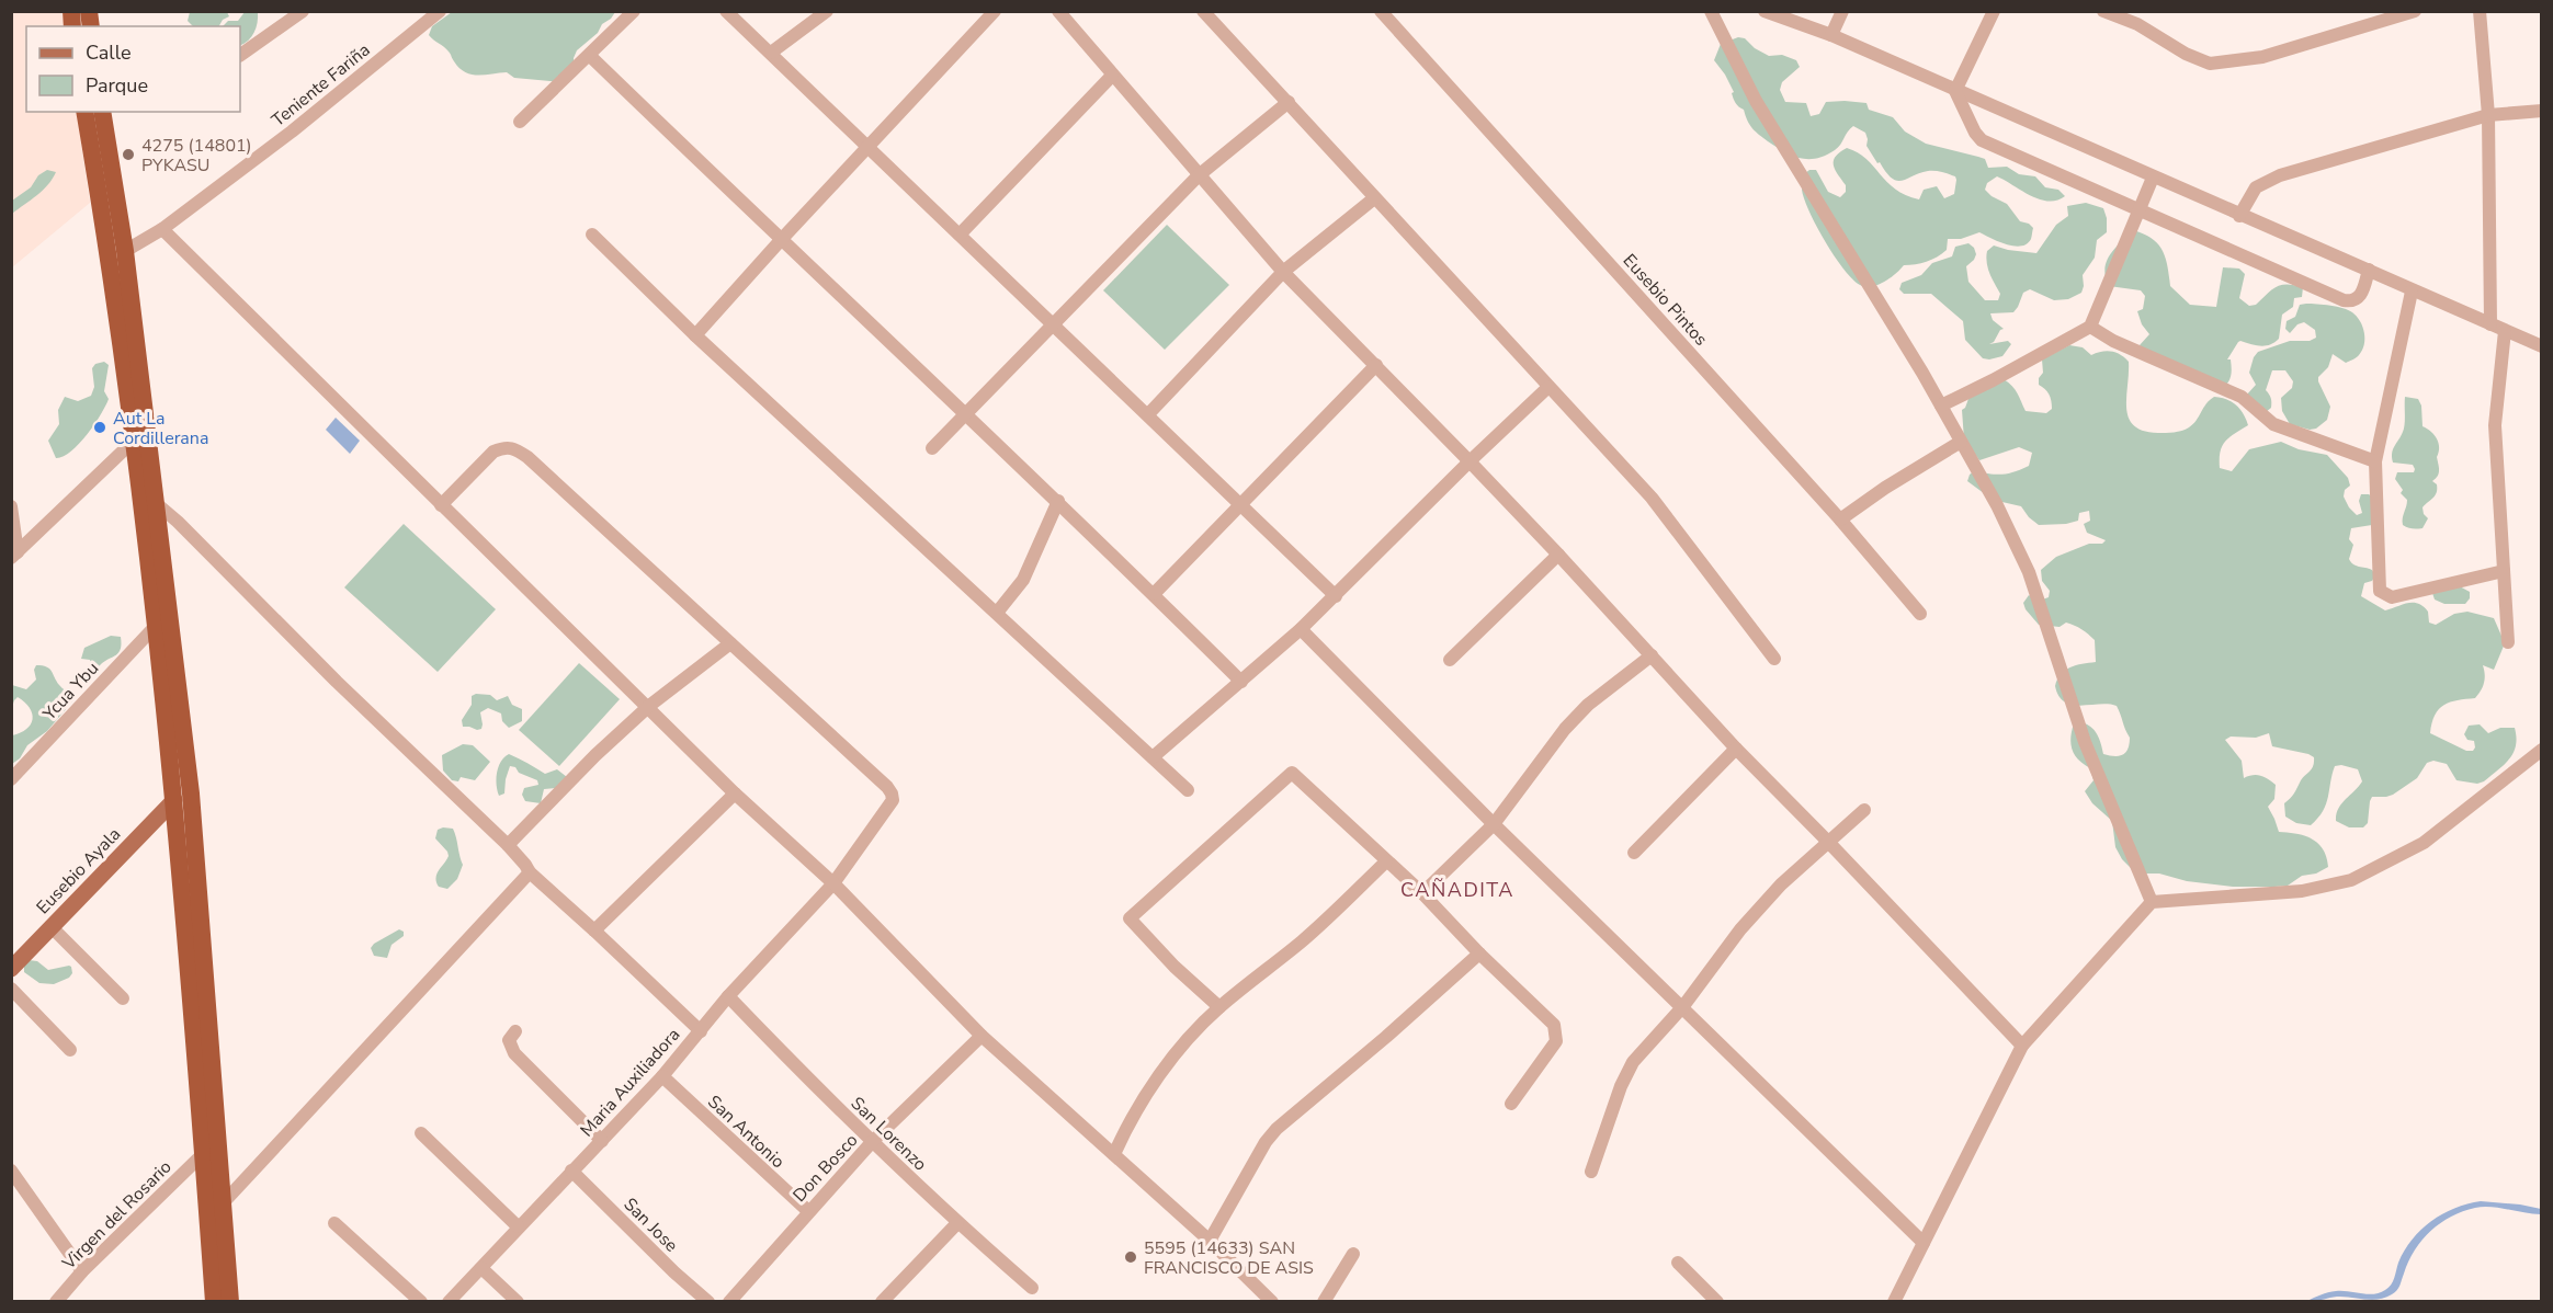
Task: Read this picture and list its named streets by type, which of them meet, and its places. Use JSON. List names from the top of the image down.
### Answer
{
  "streets": {
    "main road": ["Eusebio Ayala"],
    "street": [
      "Teniente Fariña",
      "Eusebio Pintos",
      "Ycua Ybu",
      "Maria Auxiliadora",
      "San Antonio",
      "San Lorenzo",
      "Don Bosco",
      "Virgen del Rosario",
      "San Jose"
    ]
  },
  "crossings": [
    ["Maria Auxiliadora", "San Antonio"],
    ["Maria Auxiliadora", "San Lorenzo"],
    ["Maria Auxiliadora", "San Jose"],
    ["San Antonio", "Don Bosco"],
    ["San Lorenzo", "Don Bosco"]
  ],
  "districts": ["CAÑADITA"],
  "places": ["4275 (14801) PYKASU", "Aut La Cordillerana", "5595 (14633) SAN FRANCISCO DE ASIS"],
  "legend": ["Calle", "Parque"]
}
